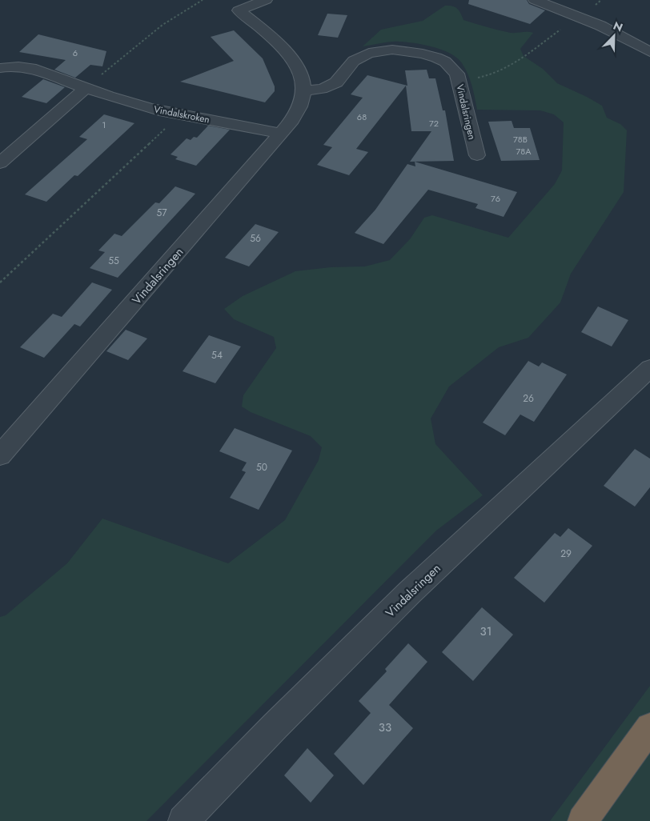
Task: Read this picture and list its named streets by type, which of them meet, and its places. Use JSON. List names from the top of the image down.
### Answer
{
  "streets": {
    "street": ["Vindalsringen", "Vindalskroken"]
  },
  "crossings": [
    ["Vindalsringen", "Vindalskroken"]
  ],
  "house_numbers": [
    "6",
    "68",
    "72",
    "1",
    "78B",
    "78A",
    "76",
    "57",
    "56",
    "55",
    "54",
    "26",
    "50",
    "29",
    "31",
    "33"
  ],
  "north": "top right"
}
